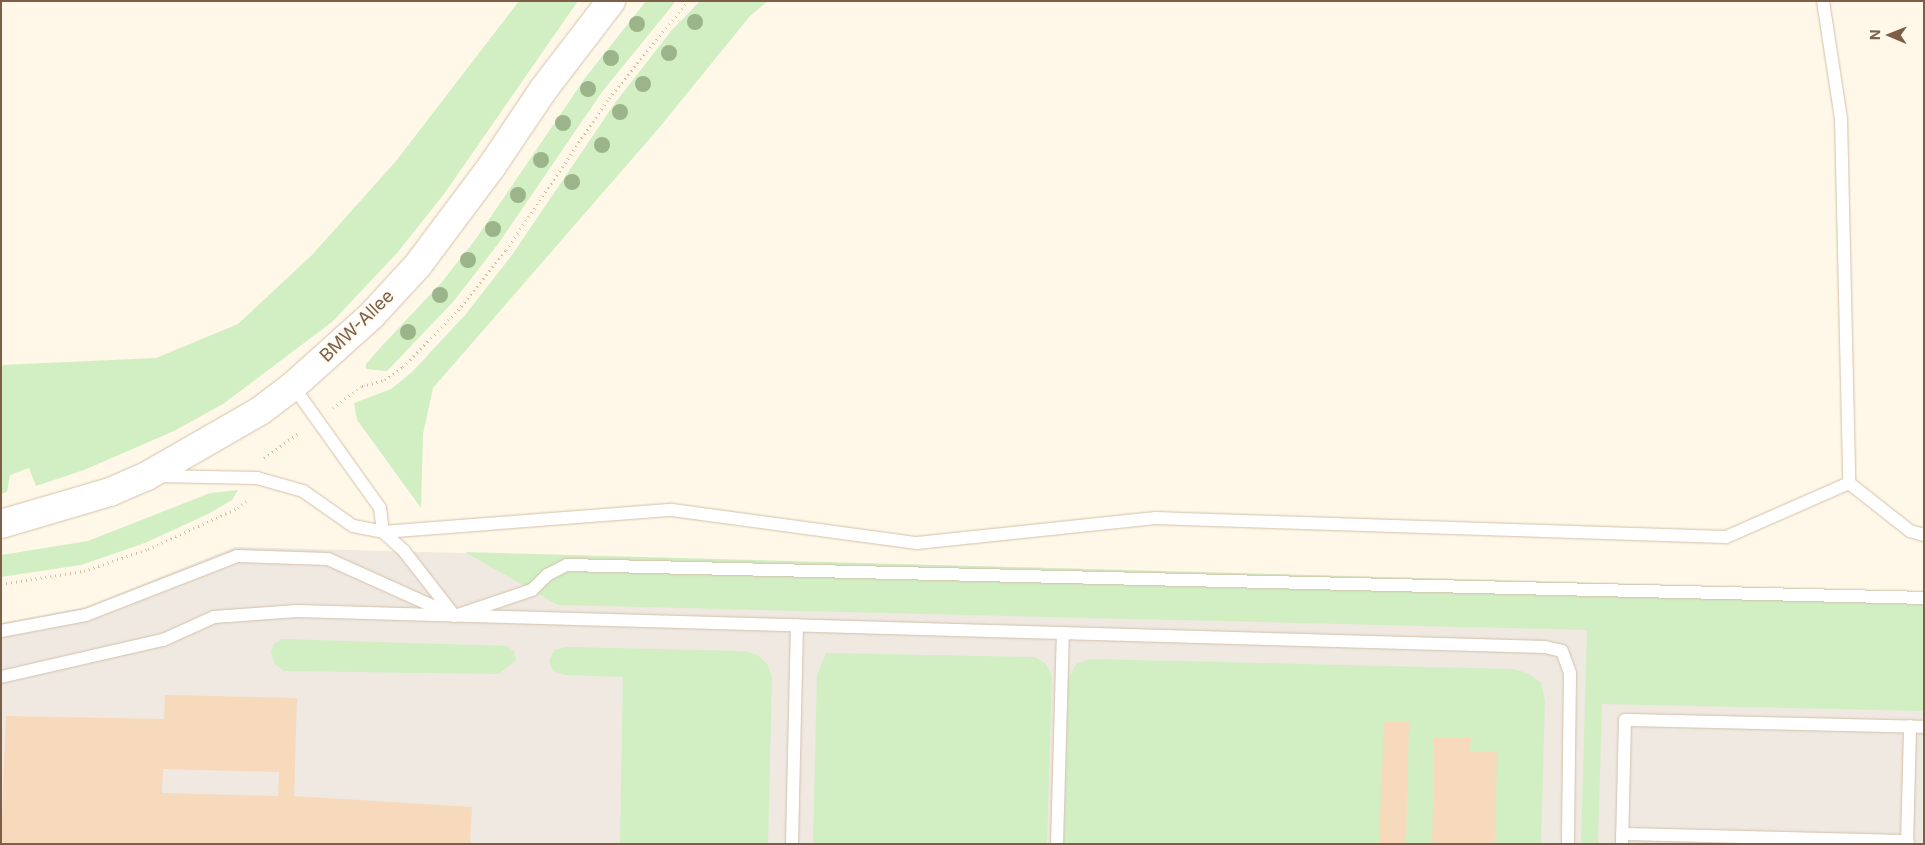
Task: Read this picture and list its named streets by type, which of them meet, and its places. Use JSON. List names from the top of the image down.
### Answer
{
  "streets": {
    "main road": ["BMW-Allee"]
  },
  "north": "left"
}
